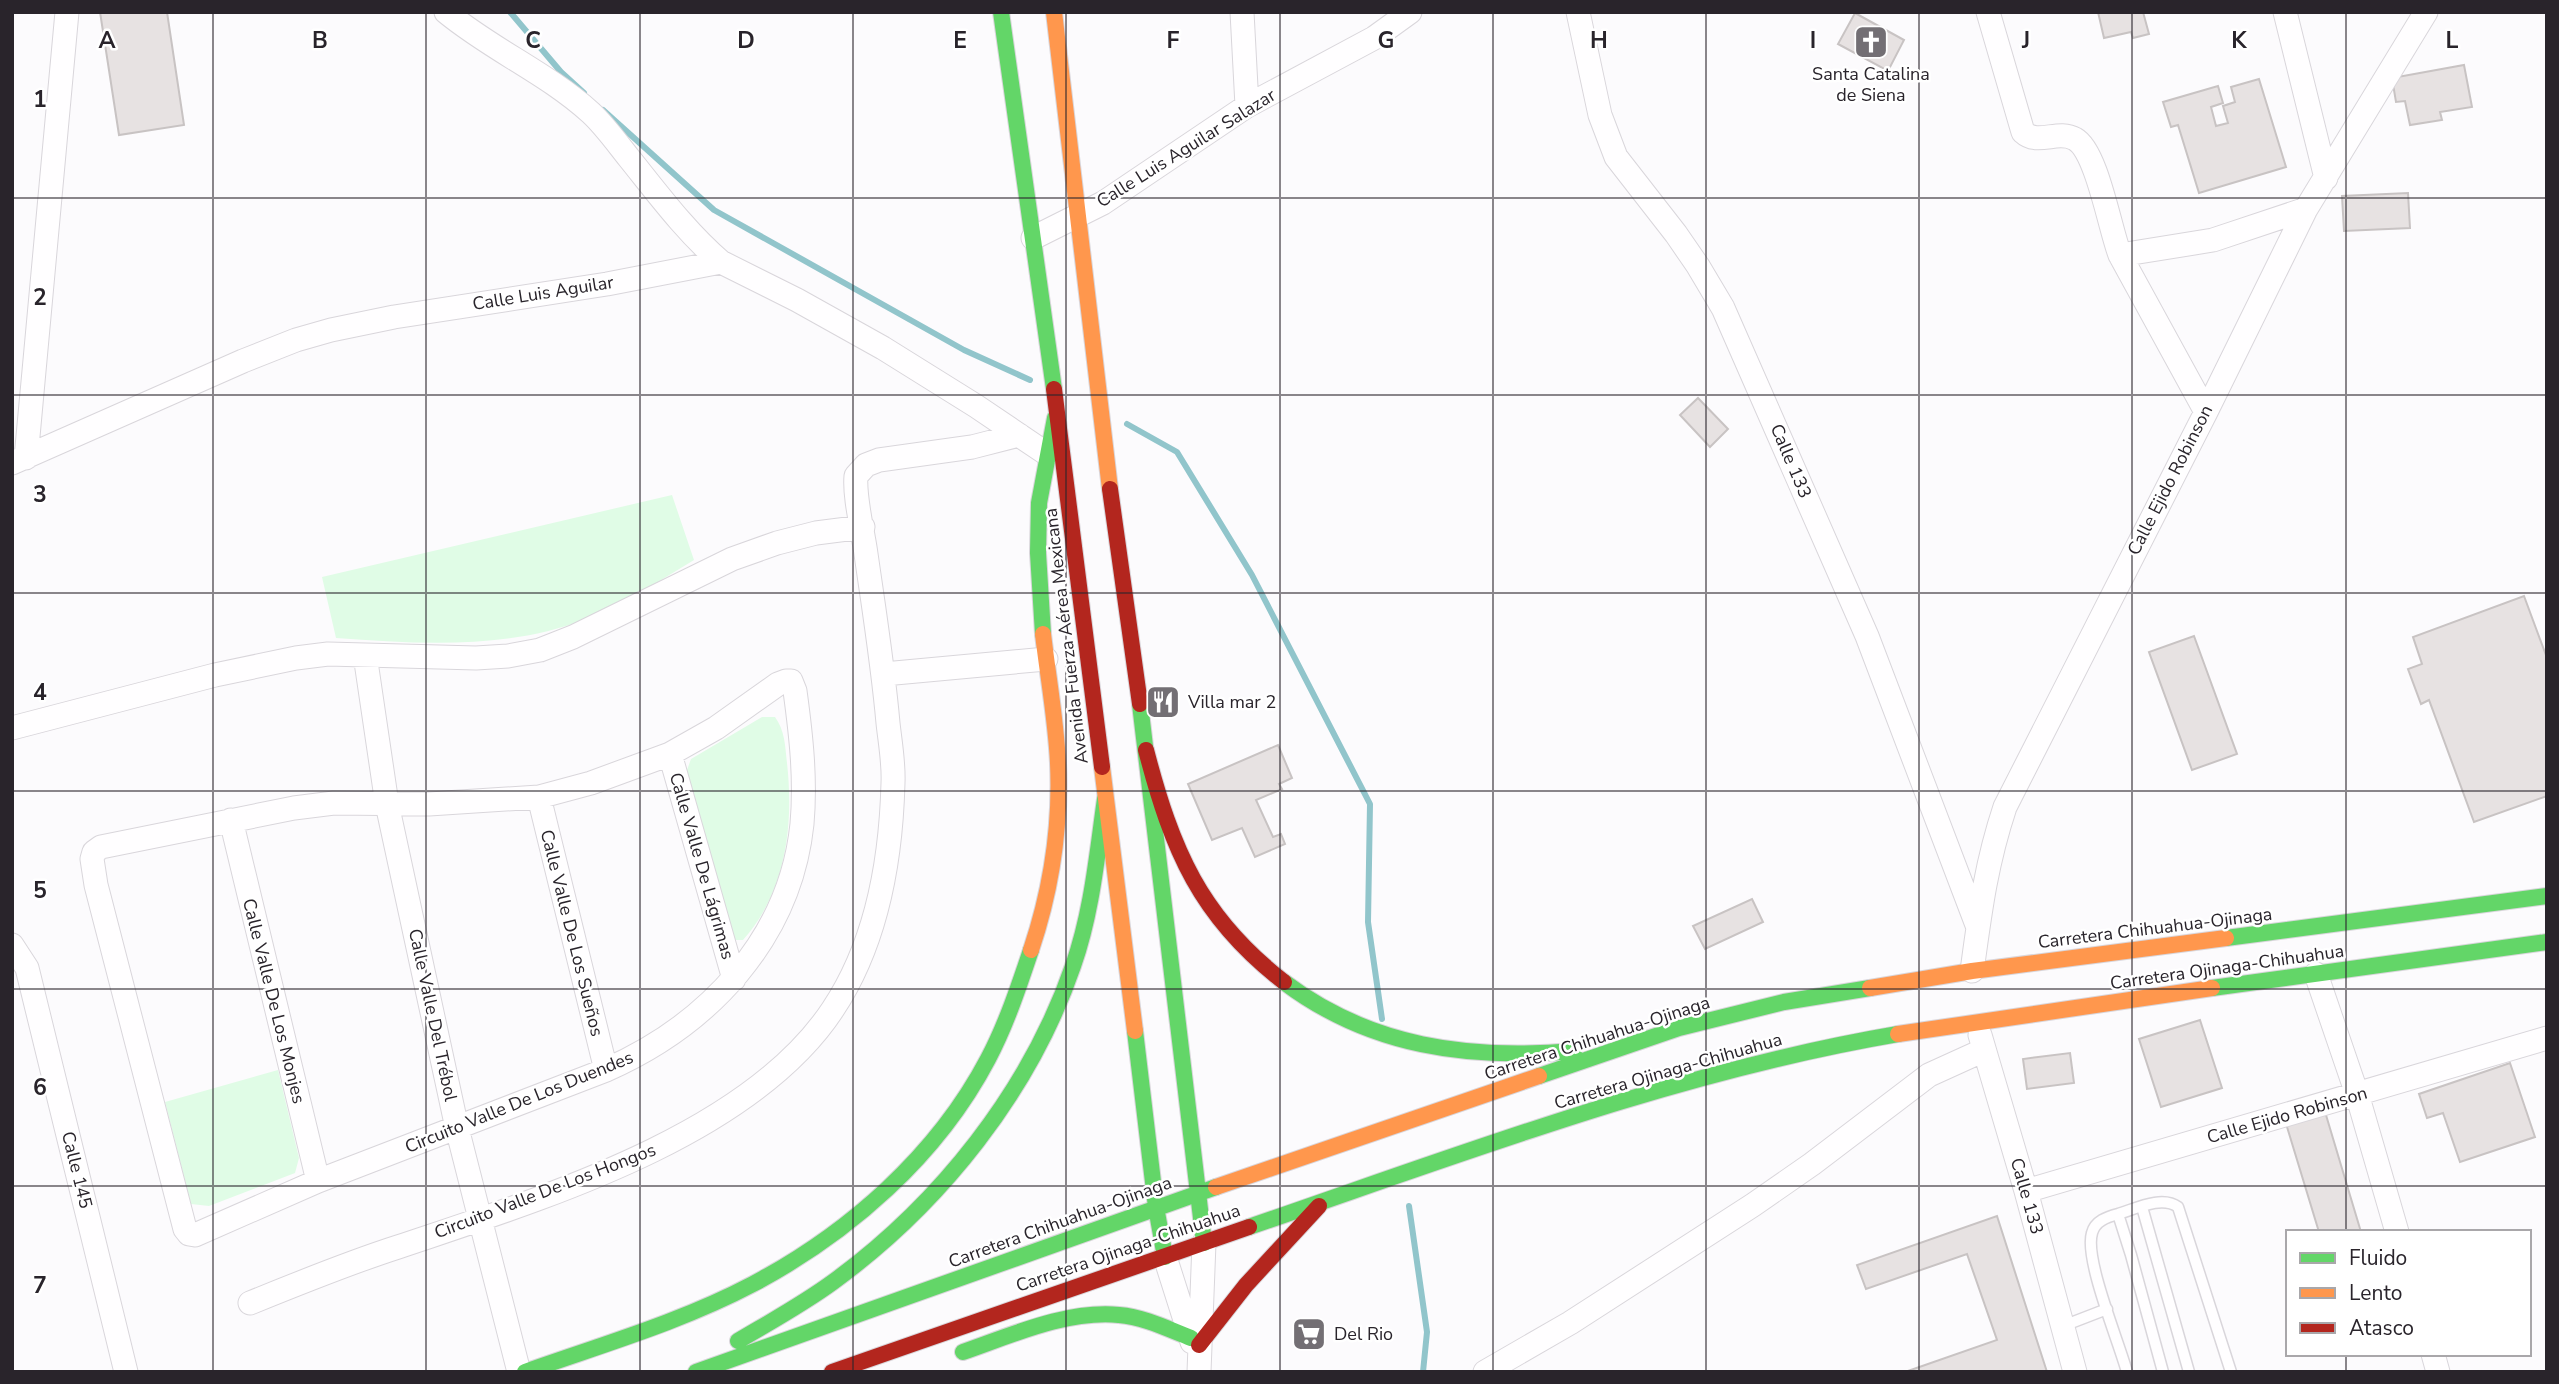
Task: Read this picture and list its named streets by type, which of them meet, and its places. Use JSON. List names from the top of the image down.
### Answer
{
  "streets": {
    "main road": ["Avenida Fuerza Aérea Mexicana", "Carretera Chihuahua-Ojinaga", "Carretera Ojinaga-Chihuahua"],
    "street": [
      "Calle Luis Aguilar Salazar",
      "Calle Luis Aguilar",
      "Calle 133",
      "Calle Ejido Robinson",
      "Calle Valle De Lágrimas",
      "Calle Valle De Los Sueños",
      "Calle Valle De Los Monjes",
      "Calle Valle Del Trébol",
      "Circuito Valle De Los Duendes",
      "Calle 145",
      "Circuito Valle De Los Hongos"
    ]
  },
  "crossings": [
    ["Calle Luis Aguilar Salazar", "Avenida Fuerza Aérea Mexicana"],
    ["Calle 133", "Calle Ejido Robinson"],
    ["Calle 133", "Carretera Ojinaga-Chihuahua"],
    ["Calle Ejido Robinson", "Carretera Chihuahua-Ojinaga"],
    ["Avenida Fuerza Aérea Mexicana", "Carretera Chihuahua-Ojinaga"],
    ["Avenida Fuerza Aérea Mexicana", "Carretera Ojinaga-Chihuahua"],
    ["Calle Valle De Lágrimas", "Circuito Valle De Los Duendes"],
    ["Calle Valle De Los Sueños", "Circuito Valle De Los Duendes"],
    ["Calle Valle De Los Monjes", "Circuito Valle De Los Duendes"],
    ["Calle Valle Del Trébol", "Circuito Valle De Los Duendes"],
    ["Calle Valle Del Trébol", "Circuito Valle De Los Hongos"]
  ],
  "places": {
    "church": ["Santa Catalina de Siena"],
    "restaurant": ["Villa mar 2"],
    "supermarket": ["Del Rio"]
  },
  "legend": ["Fluido", "Lento", "Atasco"],
  "grid": {
    "columns": [
      "A",
      "B",
      "C",
      "D",
      "E",
      "F",
      "G",
      "H",
      "I",
      "J",
      "K",
      "L"
    ],
    "rows": [
      "1",
      "2",
      "3",
      "4",
      "5",
      "6",
      "7"
    ]
  }
}
